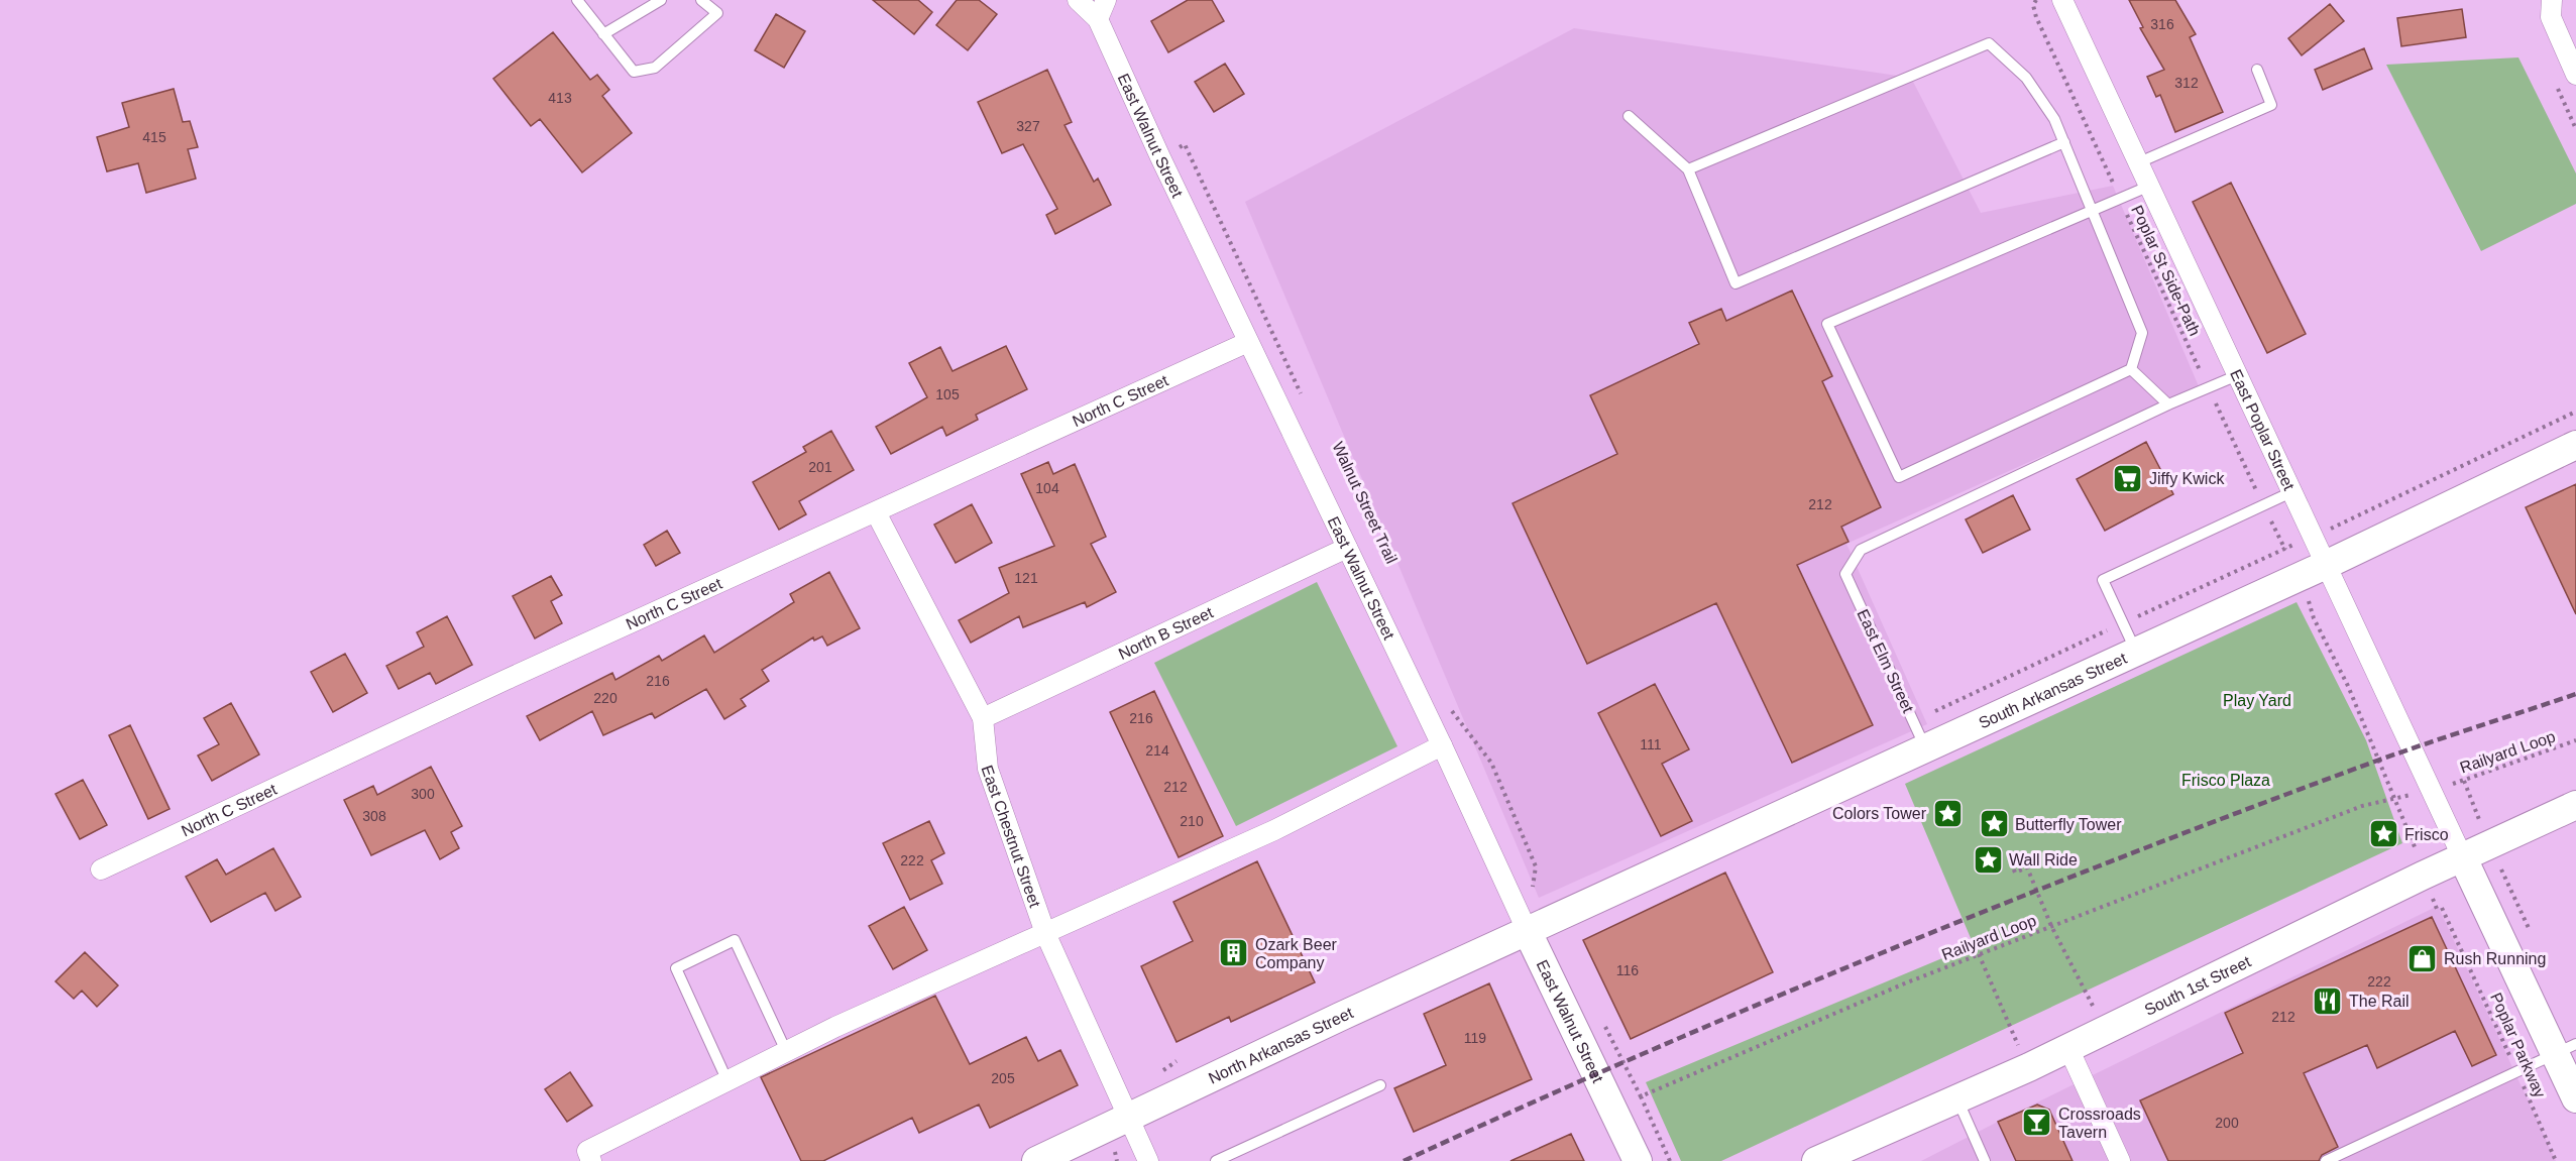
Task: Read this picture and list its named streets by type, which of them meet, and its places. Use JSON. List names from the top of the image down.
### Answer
{
  "streets": {
    "street": [
      "East Walnut Street",
      "North C Street",
      "East Poplar Street",
      "North B Street",
      "South Arkansas Street",
      "East Chestnut Street",
      "South 1st Street",
      "North Arkansas Street"
    ],
    "lane": ["East Elm Street"],
    "path": ["Poplar St Side-Path", "Railyard Loop", "Poplar Parkway"]
  },
  "crossings": [
    ["East Walnut Street", "North C Street"],
    ["East Walnut Street", "North B Street"],
    ["East Walnut Street", "South Arkansas Street"],
    ["East Walnut Street", "North Arkansas Street"],
    ["North C Street", "East Chestnut Street"],
    ["East Poplar Street", "South Arkansas Street"],
    ["East Poplar Street", "South 1st Street"],
    ["North B Street", "East Chestnut Street"],
    ["East Elm Street", "South Arkansas Street"],
    ["South Arkansas Street", "North Arkansas Street"],
    ["East Chestnut Street", "North Arkansas Street"]
  ],
  "parks": ["Play Yard", "Frisco Plaza"],
  "places": {
    "supermarket": ["Jiffy Kwick"],
    "place": [
      "Colors Tower",
      "Butterfly Tower",
      "Frisco",
      "Wall Ride"
    ],
    "building": ["Ozark Beer Company"],
    "shop": ["Rush Running"],
    "restaurant": ["The Rail"],
    "bar": ["Crossroads Tavern"]
  },
  "house_numbers": [
    "316",
    "312",
    "413",
    "327",
    "415",
    "105",
    "201",
    "104",
    "212",
    "121",
    "216",
    "220",
    "216",
    "111",
    "214",
    "212",
    "300",
    "308",
    "210",
    "222",
    "116",
    "222",
    "212",
    "119",
    "205",
    "200"
  ]
}
